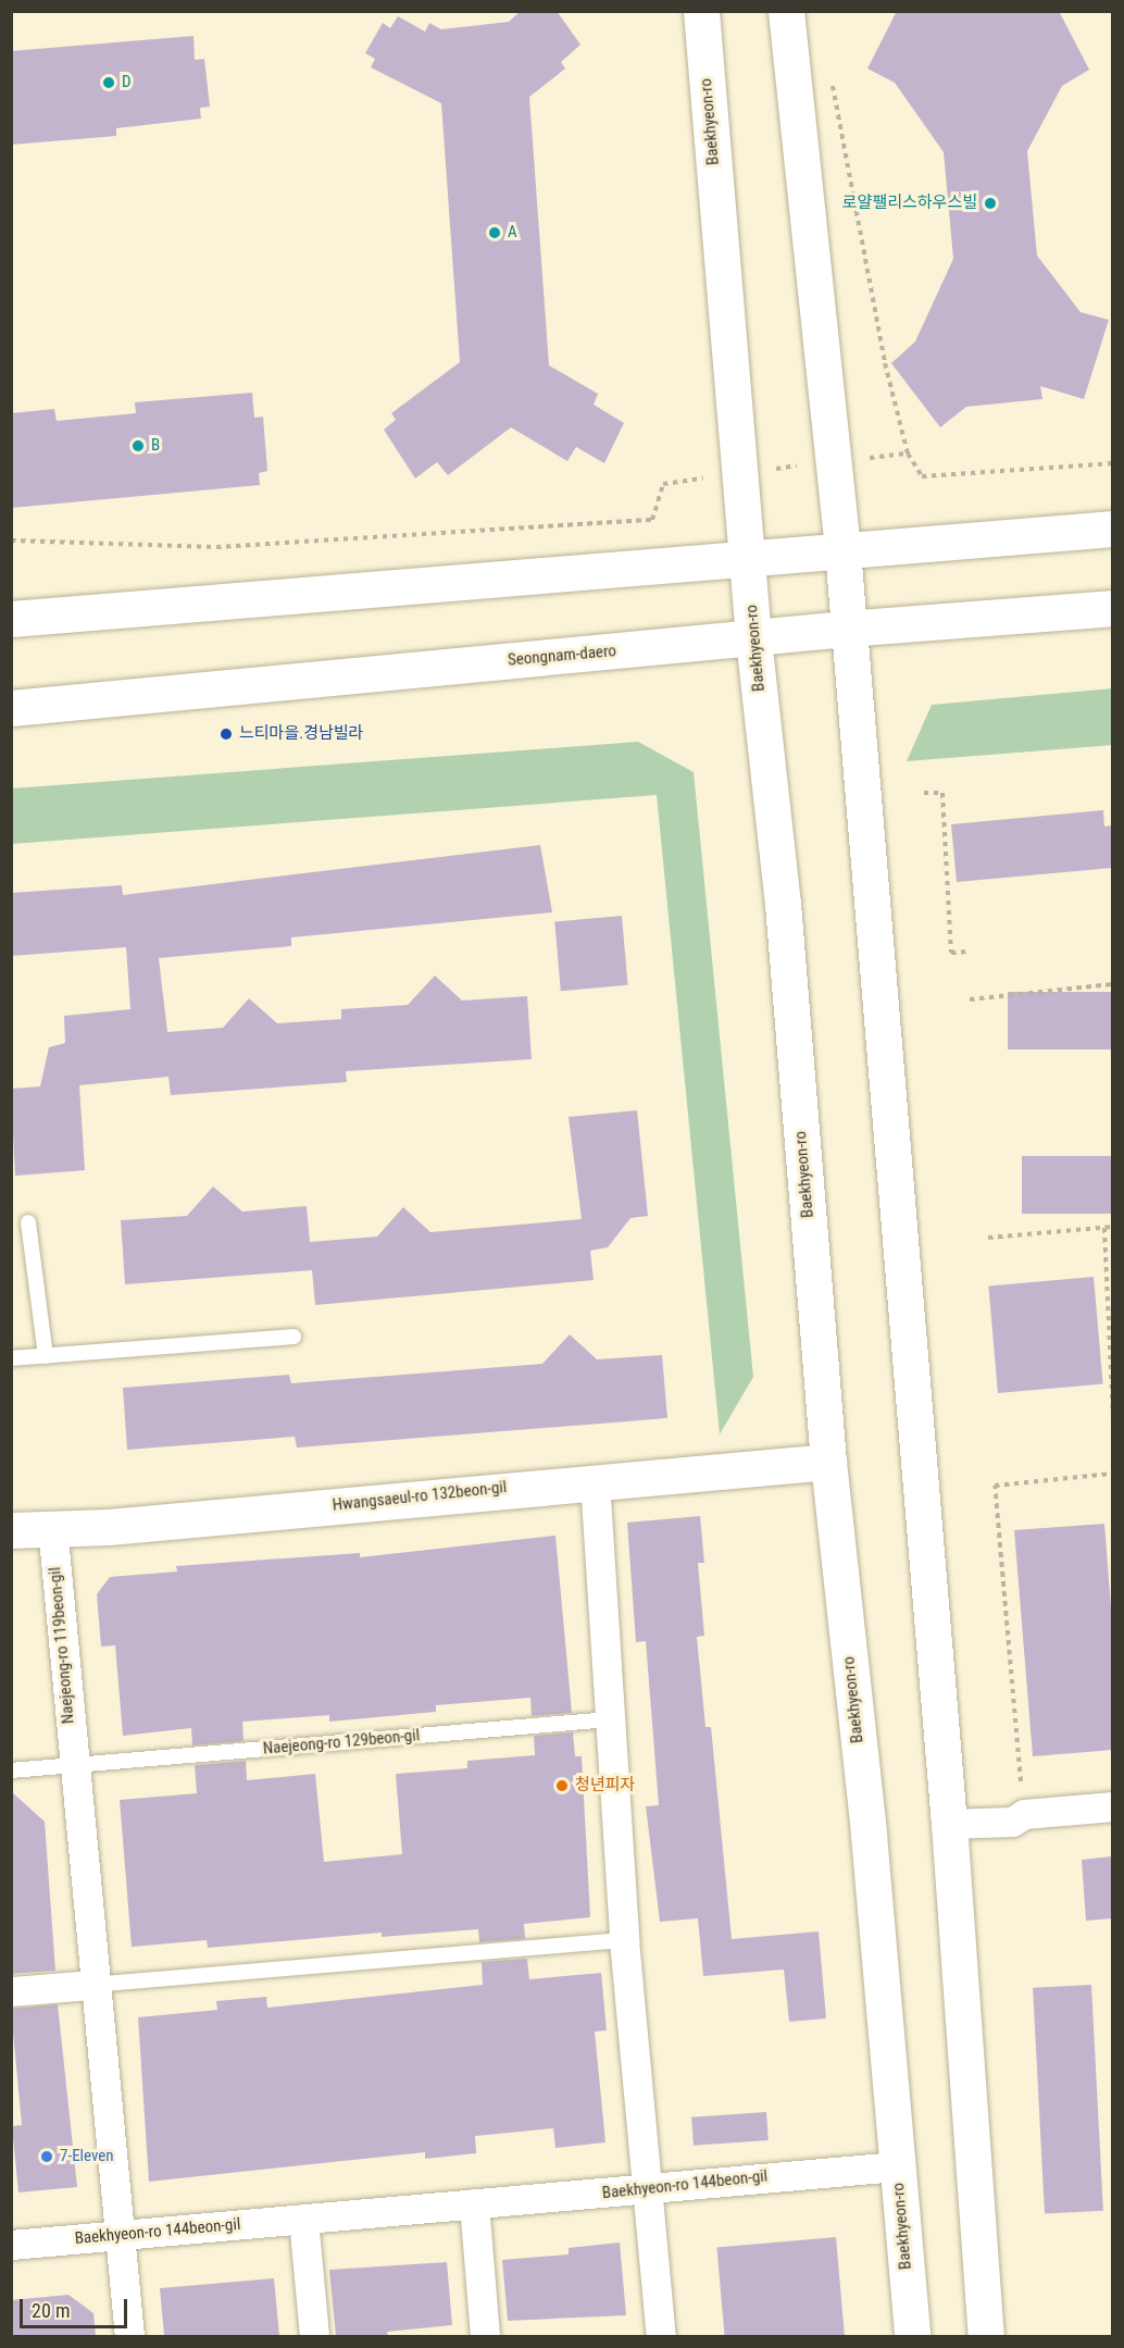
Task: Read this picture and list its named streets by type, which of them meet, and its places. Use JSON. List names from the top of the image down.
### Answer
{
  "streets": {
    "main road": ["Baekhyeon-ro", "Seongnam-daero", "Hwangsaeul-ro 132beon-gil"],
    "street": ["Naejeong-ro 119beon-gil", "Baekhyeon-ro 144beon-gil"],
    "lane": ["Naejeong-ro 129beon-gil"]
  },
  "crossings": [
    ["Baekhyeon-ro", "Seongnam-daero"],
    ["Baekhyeon-ro", "Hwangsaeul-ro 132beon-gil"],
    ["Baekhyeon-ro", "Baekhyeon-ro 144beon-gil"],
    ["Hwangsaeul-ro 132beon-gil", "Naejeong-ro 119beon-gil"],
    ["Naejeong-ro 119beon-gil", "Naejeong-ro 129beon-gil"],
    ["Naejeong-ro 119beon-gil", "Baekhyeon-ro 144beon-gil"]
  ],
  "places": [
    "D",
    "로얄팰리스하우스빌",
    "A",
    "B",
    "느티마을.경남빌라",
    "청년피자",
    "7-Eleven"
  ],
  "scale_bar": "20 m"
}
